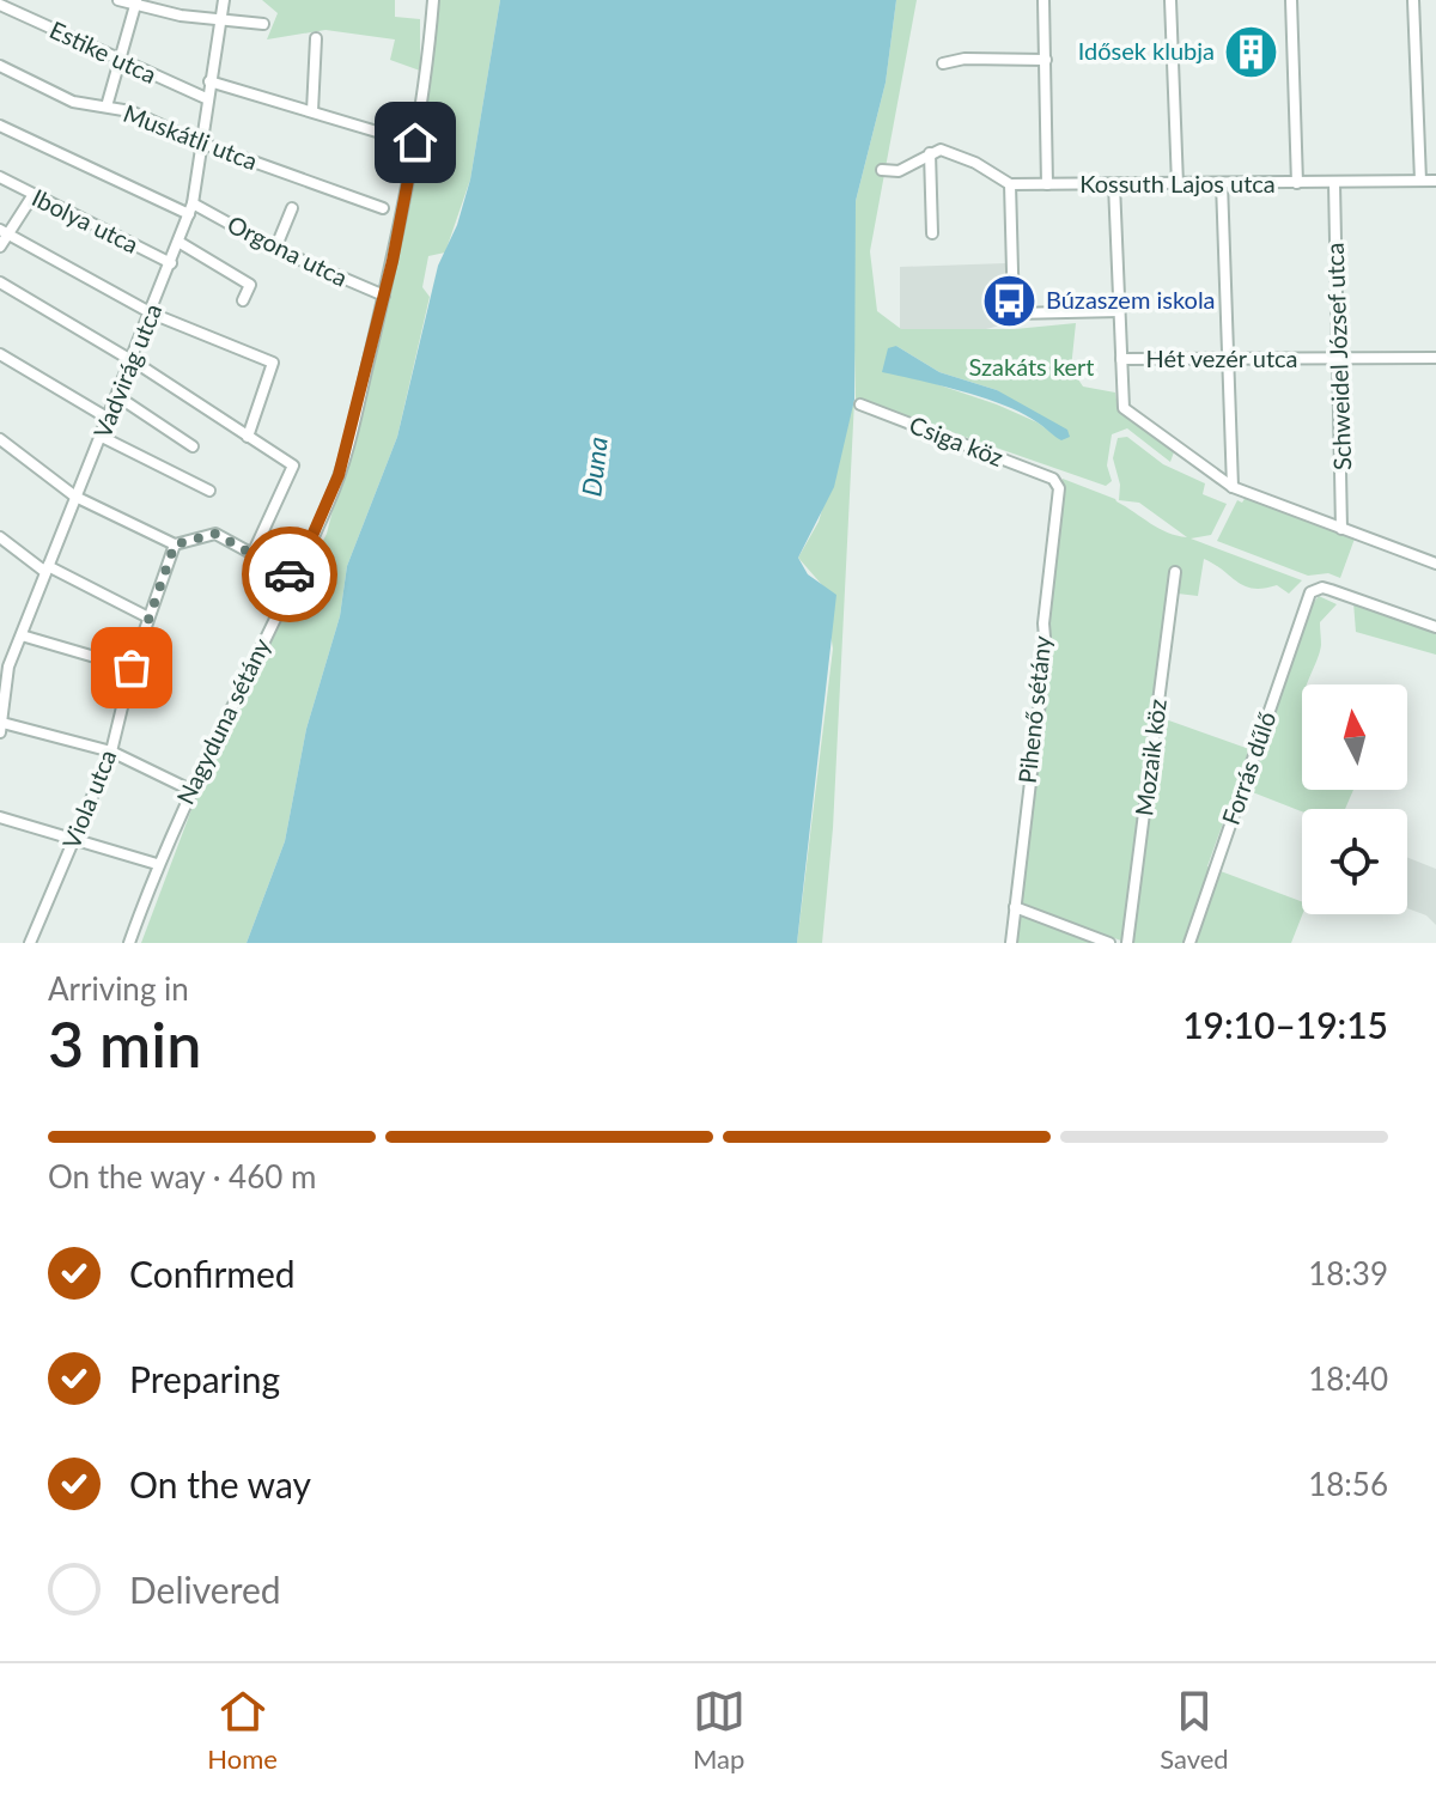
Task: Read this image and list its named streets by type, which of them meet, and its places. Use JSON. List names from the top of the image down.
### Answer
{
  "streets": {
    "street": [
      "Estike utca",
      "Muskátli utca",
      "Kossuth Lajos utca",
      "Ibolya utca",
      "Orgona utca",
      "Schweidel József utca",
      "Hét vezér utca",
      "Vadvirág utca",
      "Csiga köz",
      "Pihenő sétány",
      "Nagyduna sétány",
      "Mozaik köz",
      "Forrás dűlő",
      "Viola utca"
    ]
  },
  "crossings": [
    ["Estike utca", "Vadvirág utca"],
    ["Muskátli utca", "Vadvirág utca"],
    ["Kossuth Lajos utca", "Schweidel József utca"],
    ["Ibolya utca", "Vadvirág utca"],
    ["Orgona utca", "Vadvirág utca"],
    ["Orgona utca", "Nagyduna sétány"],
    ["Schweidel József utca", "Hét vezér utca"],
    ["Csiga köz", "Pihenő sétány"]
  ],
  "water": ["Duna"],
  "parks": ["Szakáts kert"],
  "places": {
    "building": ["Idősek klubja"],
    "bus stop": ["Búzaszem iskola"]
  },
  "north": "top",
  "page": {
    "heading": ["3 min", "Arriving in", "19:10–19:15"],
    "bar": "On the way · 460 m",
    "list": [
      ["Confirmed", "18:39"],
      ["Preparing", "18:40"],
      ["On the way", "18:56"],
      "Delivered"
    ],
    "tabs": ["Home", "Map", "Saved"]
  }
}
